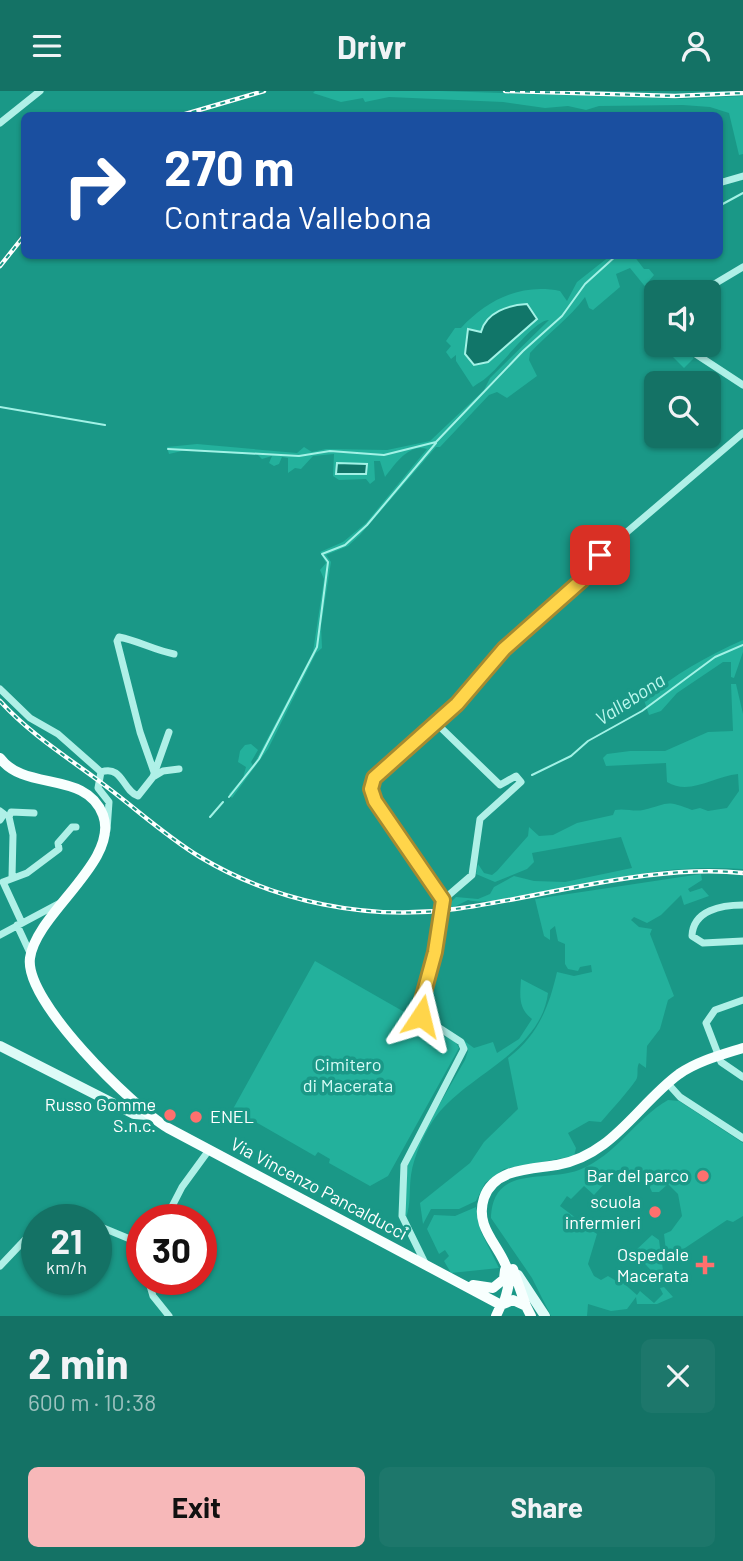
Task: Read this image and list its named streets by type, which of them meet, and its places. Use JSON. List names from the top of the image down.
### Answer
{
  "streets": {
    "main road": ["Via Vincenzo Pancalducci"]
  },
  "water": ["Vallebona"],
  "parks": ["Cimitero di Macerata"],
  "places": {
    "other": [
      "Russo Gomme S.n.c.",
      "ENEL",
      "Bar del parco",
      "scuola infermieri"
    ],
    "health": ["Ospedale Macerata"]
  },
  "page": {
    "header": "Drivr",
    "turn": ["270 m", "Contrada Vallebona"],
    "speed": "21 km/h",
    "limit": "30",
    "heading": ["2 min", "600 m · 10:38"],
    "buttons": ["Exit", "Share"]
  }
}
